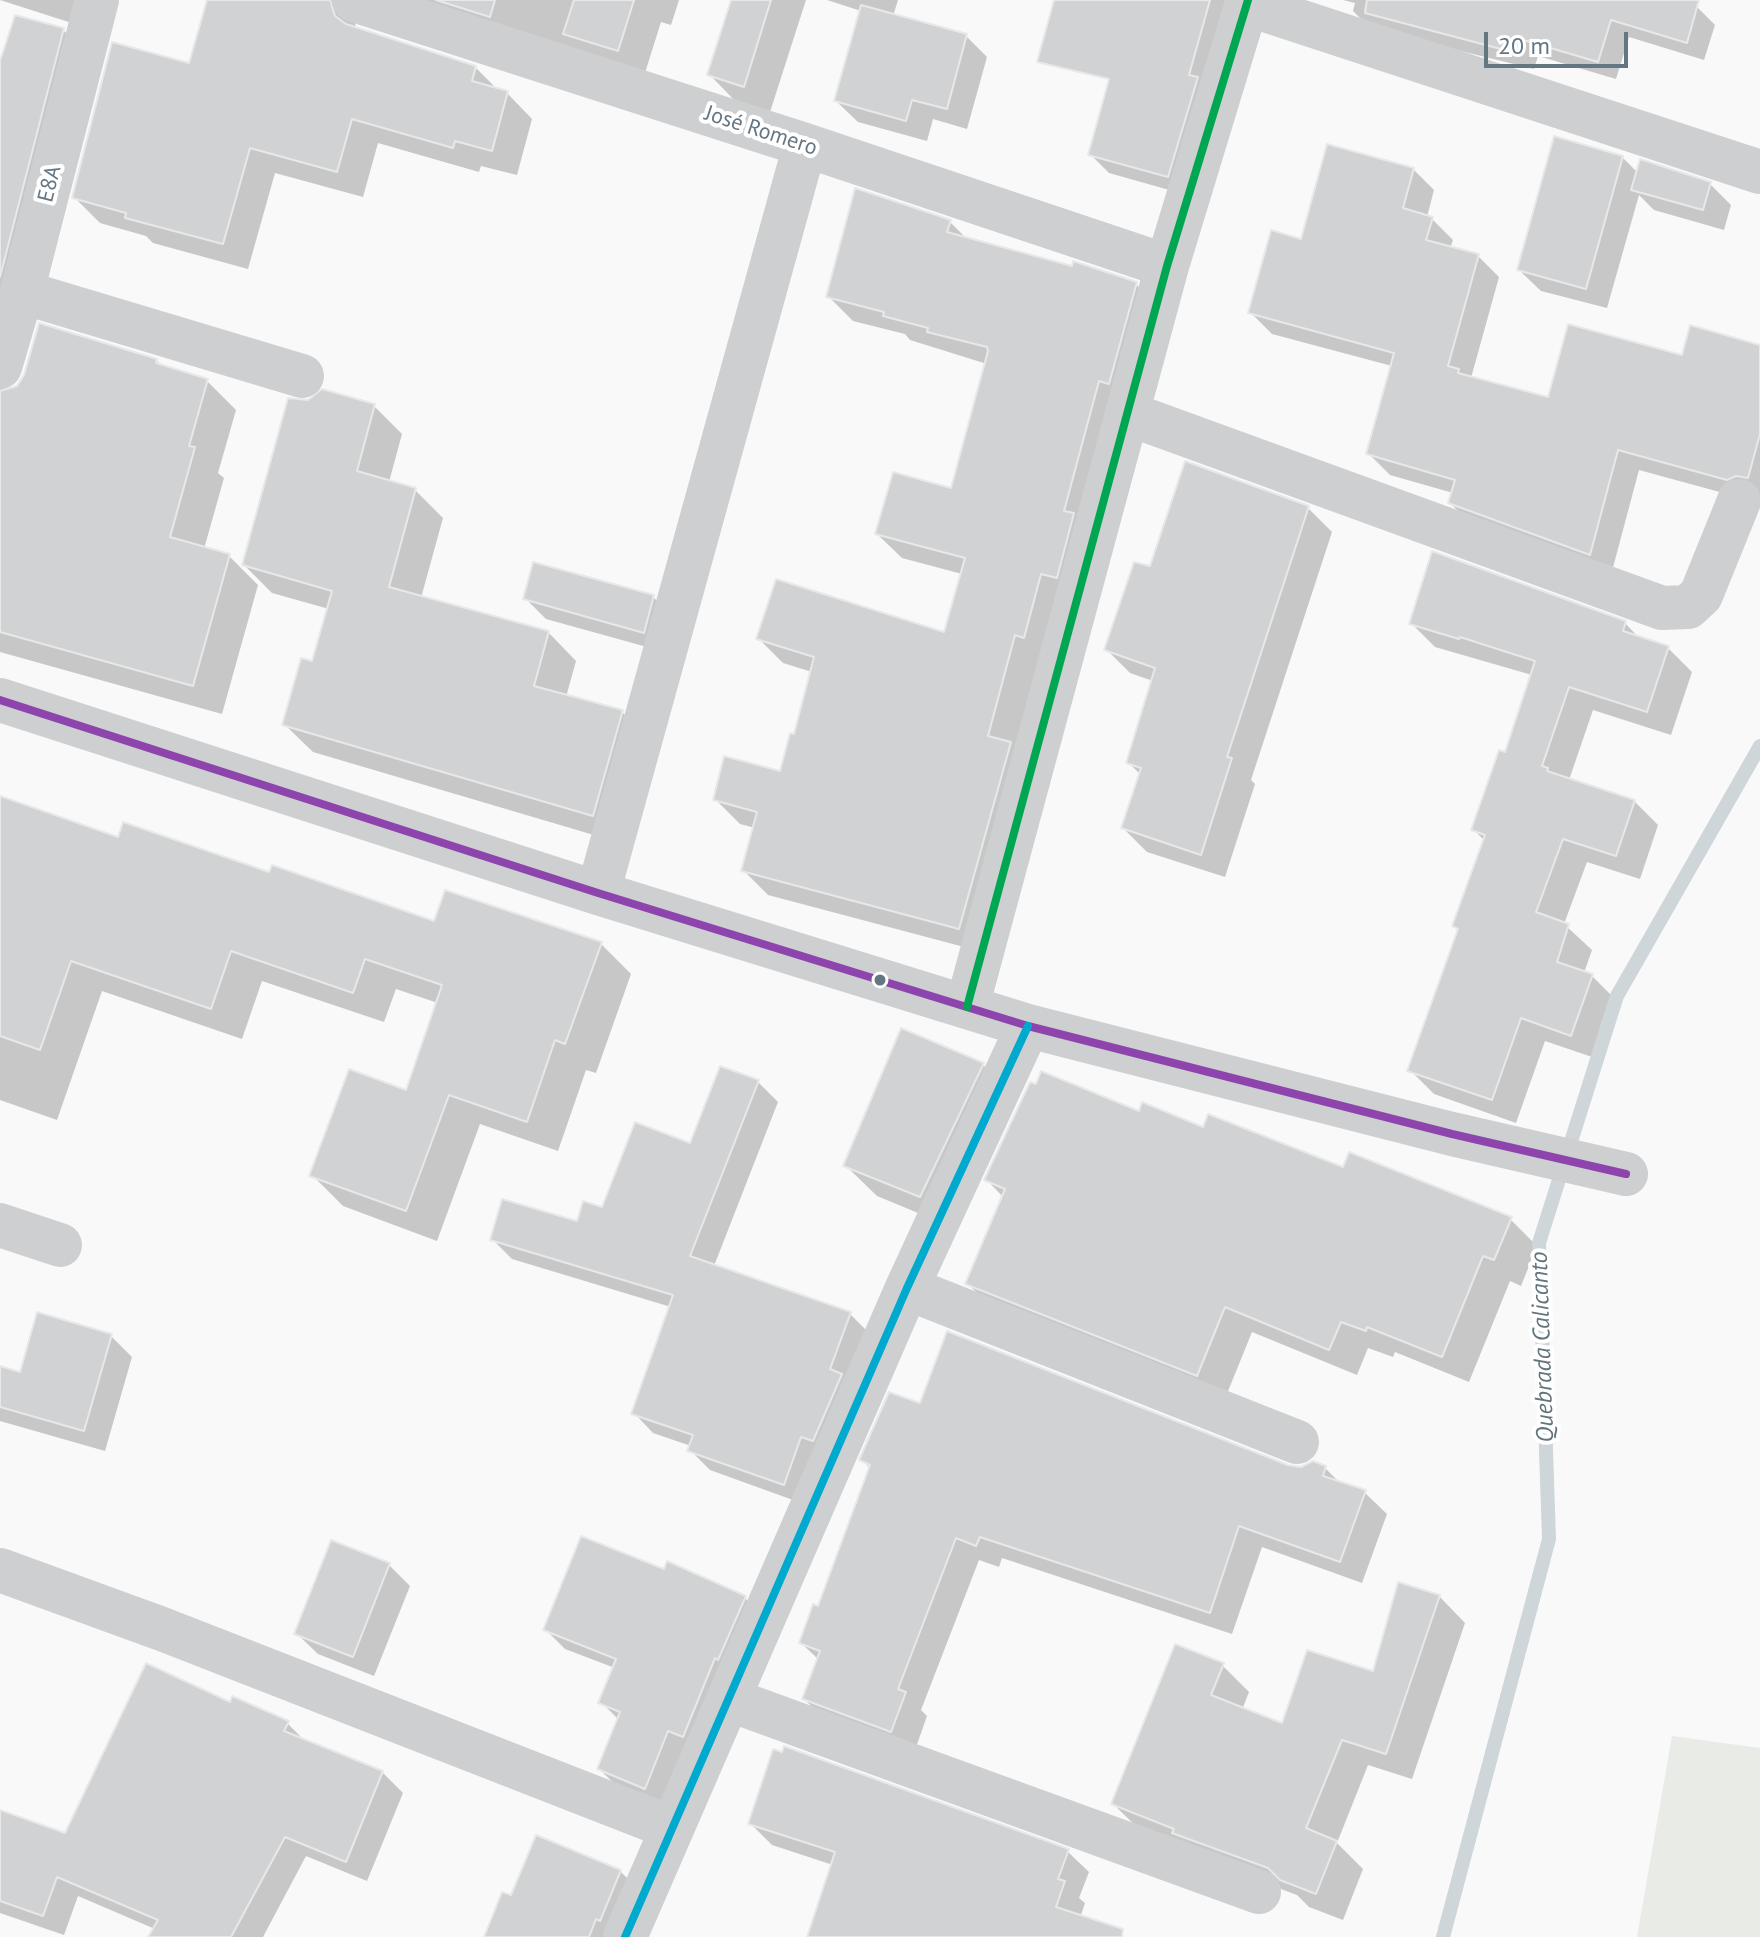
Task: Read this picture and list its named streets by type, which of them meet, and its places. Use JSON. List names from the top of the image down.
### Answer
{
  "streets": {
    "street": ["José Romero", "E8A"]
  },
  "water": ["Quebrada Calicanto"],
  "scale_bar": "20 m"
}
